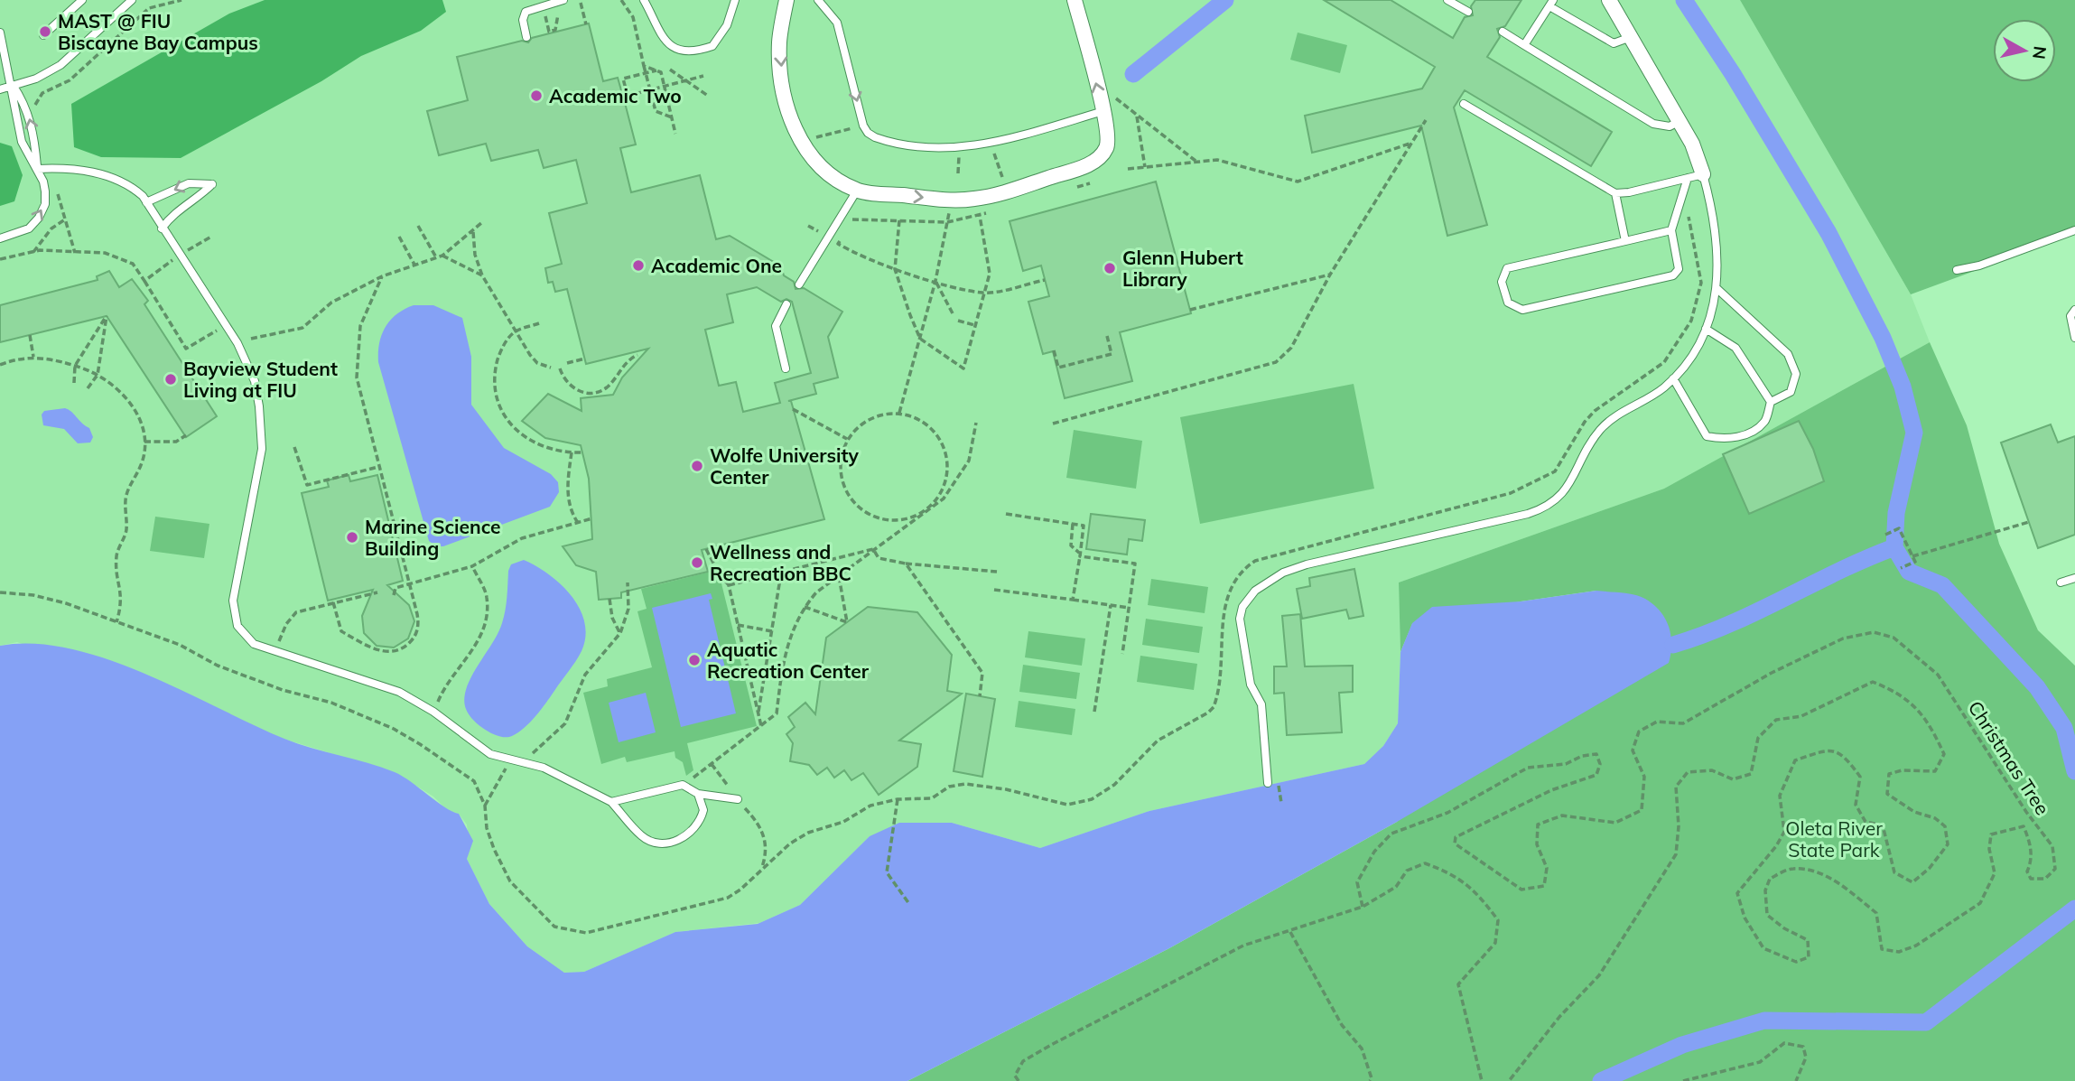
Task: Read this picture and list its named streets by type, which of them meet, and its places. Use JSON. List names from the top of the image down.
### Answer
{
  "streets": {
    "path": ["Christmas Tree"]
  },
  "parks": ["Oleta River State Park"],
  "places": [
    "MAST @ FIU Biscayne Bay Campus",
    "Academic Two",
    "Academic One",
    "Glenn Hubert Library",
    "Bayview Student Living at FIU",
    "Wolfe University Center",
    "Marine Science Building",
    "Wellness and Recreation BBC",
    "Aquatic Recreation Center"
  ],
  "north": "right"
}
